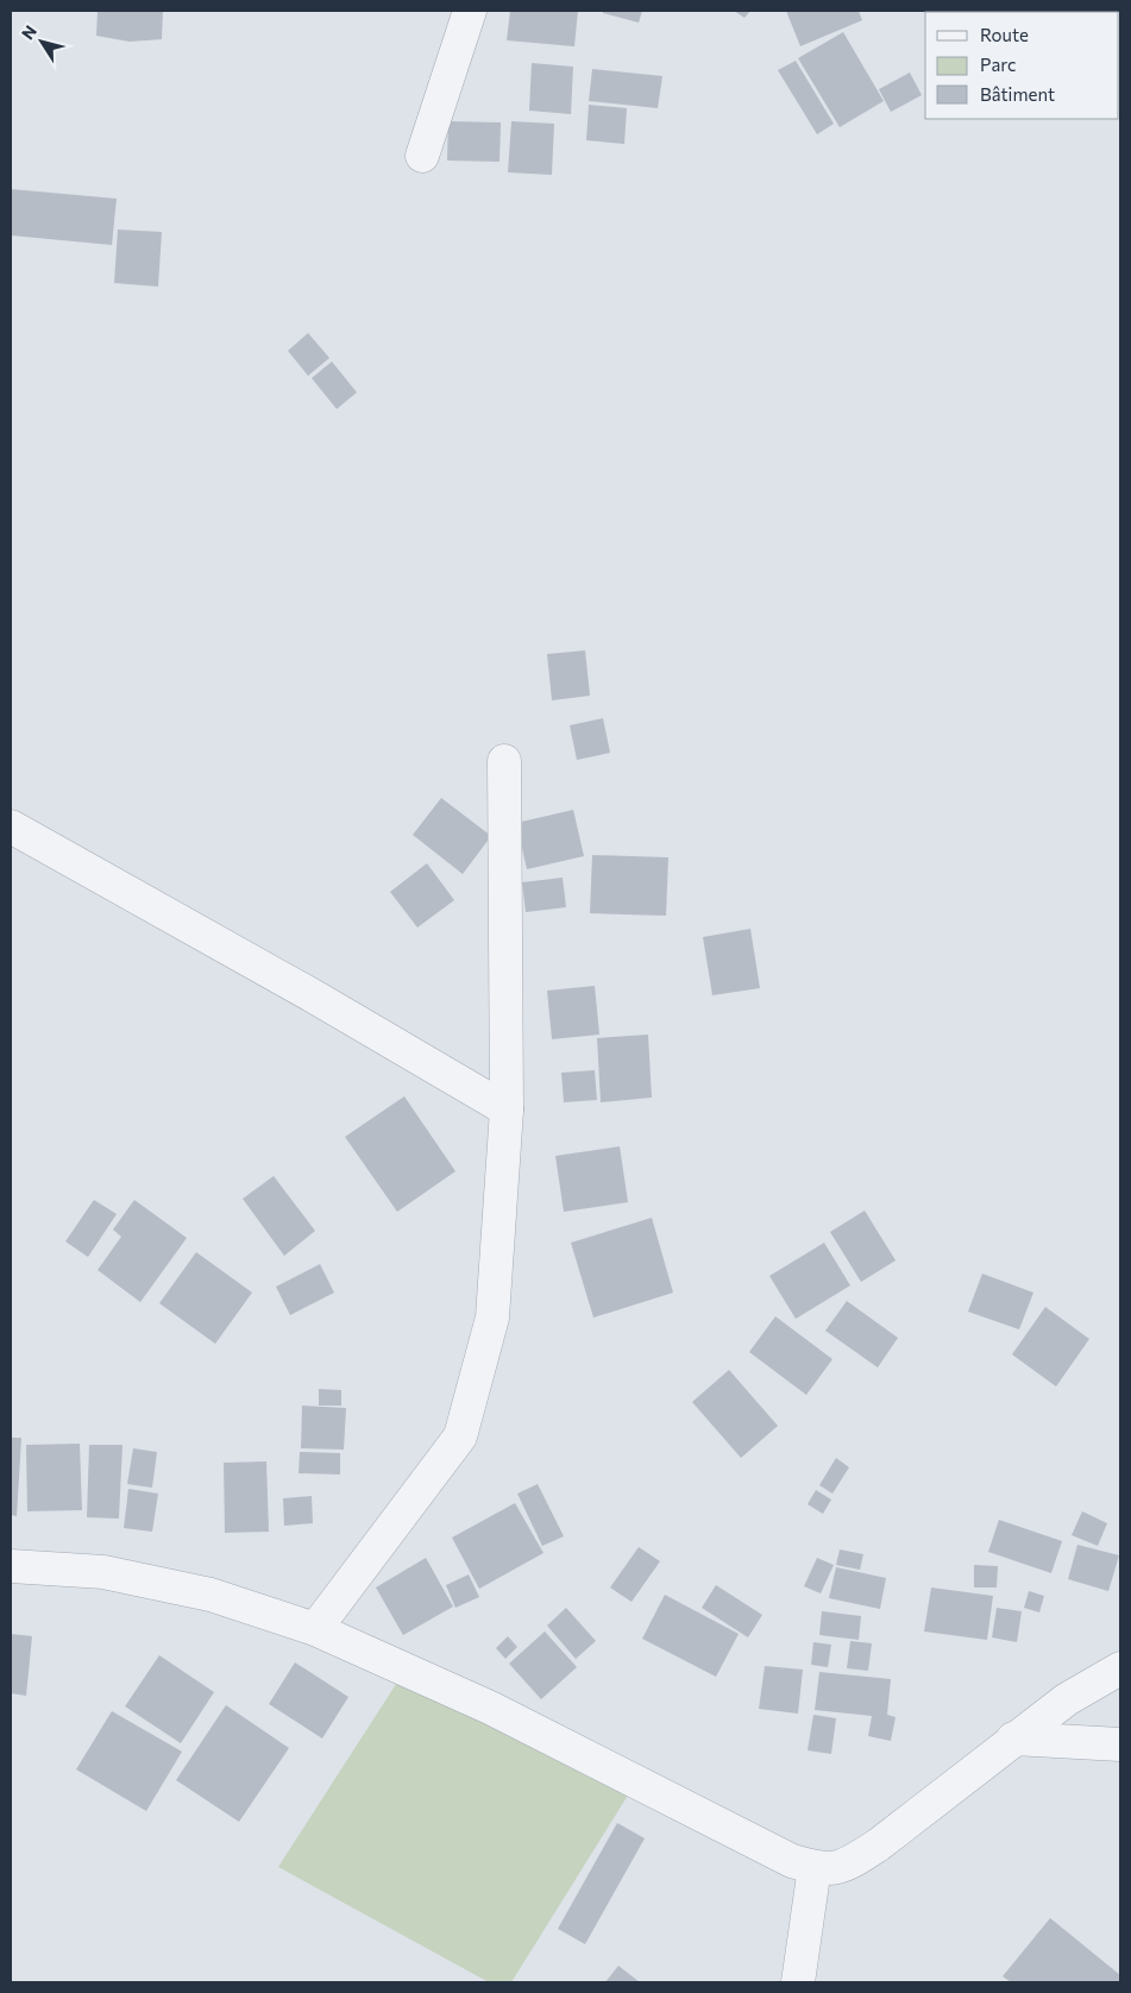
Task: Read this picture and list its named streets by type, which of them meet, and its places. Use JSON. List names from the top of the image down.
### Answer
{
  "legend": ["Route", "Parc", "Bâtiment"],
  "north": "top left"
}
